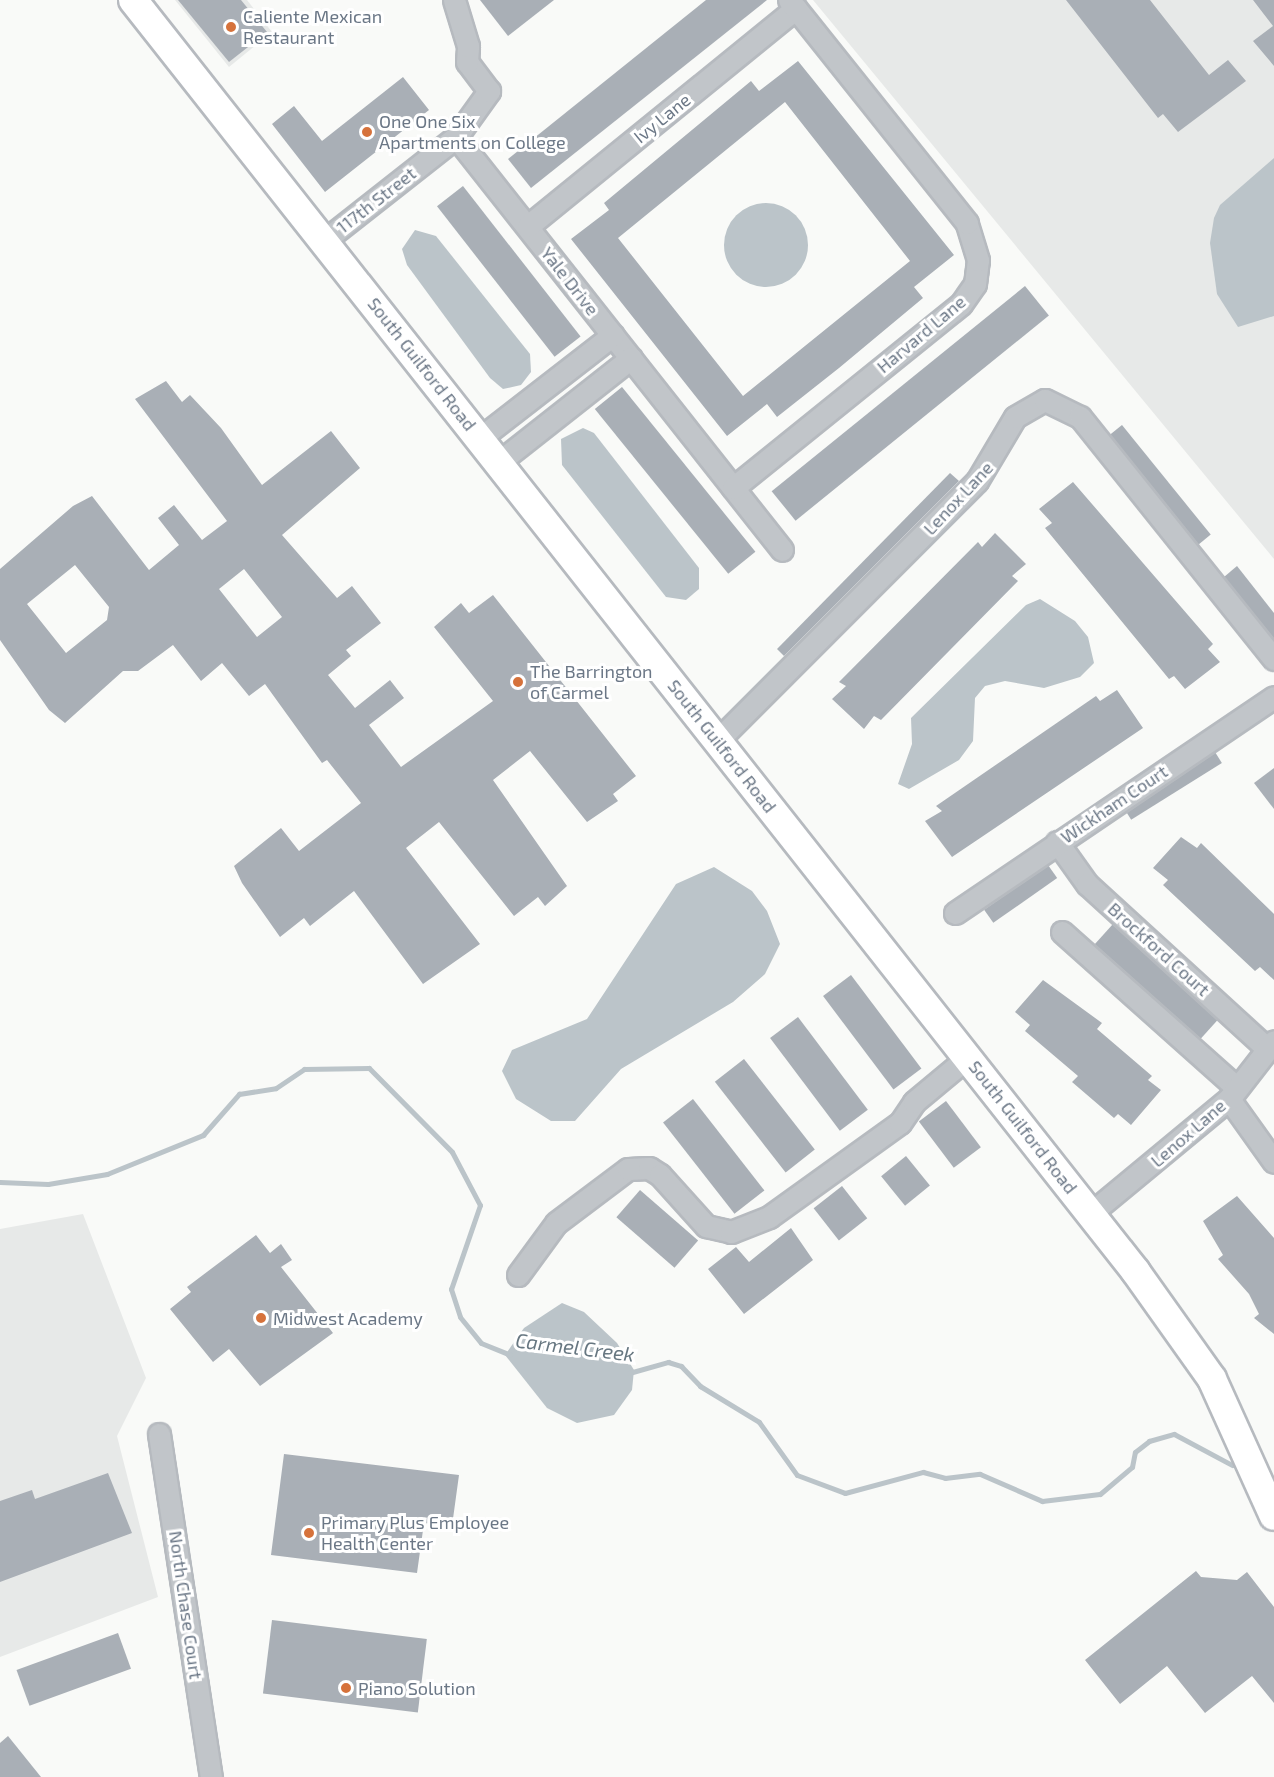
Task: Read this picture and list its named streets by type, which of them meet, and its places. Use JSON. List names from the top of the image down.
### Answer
{
  "streets": {
    "main road": ["South Guilford Road"],
    "street": [
      "Ivy Lane",
      "117th Street",
      "Yale Drive",
      "Harvard Lane",
      "Lenox Lane",
      "Wickham Court",
      "Brockford Court",
      "North Chase Court"
    ]
  },
  "crossings": [
    ["Ivy Lane", "Yale Drive"],
    ["Ivy Lane", "Harvard Lane"],
    ["117th Street", "Yale Drive"],
    ["117th Street", "South Guilford Road"],
    ["Yale Drive", "Harvard Lane"],
    ["South Guilford Road", "Lenox Lane"],
    ["Lenox Lane", "Brockford Court"],
    ["Wickham Court", "Brockford Court"]
  ],
  "water": ["Carmel Creek"],
  "places": [
    "Caliente Mexican Restaurant",
    "One One Six Apartments on College",
    "The Barrington of Carmel",
    "Midwest Academy",
    "Primary Plus Employee Health Center",
    "Piano Solution"
  ]
}
